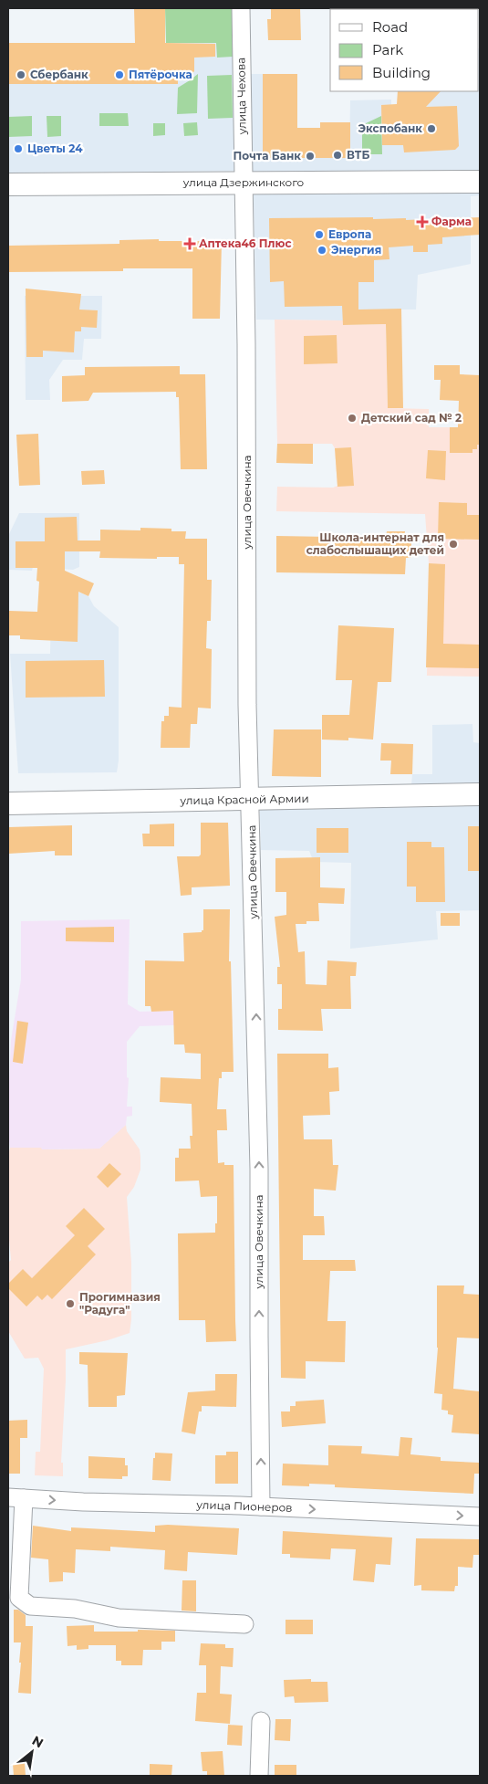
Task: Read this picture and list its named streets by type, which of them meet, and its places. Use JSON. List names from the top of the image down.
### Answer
{
  "streets": {
    "main road": ["улица Дзержинского", "улица Красной Армии"],
    "street": ["улица Чехова", "улица Овечкина", "улица Пионеров"]
  },
  "crossings": [
    ["улица Чехова", "улица Дзержинского"],
    ["улица Чехова", "улица Овечкина"],
    ["улица Дзержинского", "улица Овечкина"],
    ["улица Овечкина", "улица Красной Армии"],
    ["улица Овечкина", "улица Пионеров"]
  ],
  "one_way": ["улица Овечкина", "улица Пионеров"],
  "places": {
    "other": [
      "Сбербанк",
      "Пятёрочка",
      "Экспобанк",
      "Цветы 24",
      "ВТБ",
      "Почта Банк",
      "Европа",
      "Энергия",
      "Детский сад № 2",
      "Школа-интернат для слабослышащих детей",
      "Прогимназия \"Радуга\""
    ],
    "health": ["Фарма", "Аптека46 Плюс"]
  },
  "legend": ["Road", "Park", "Building"],
  "north": "top right"
}
